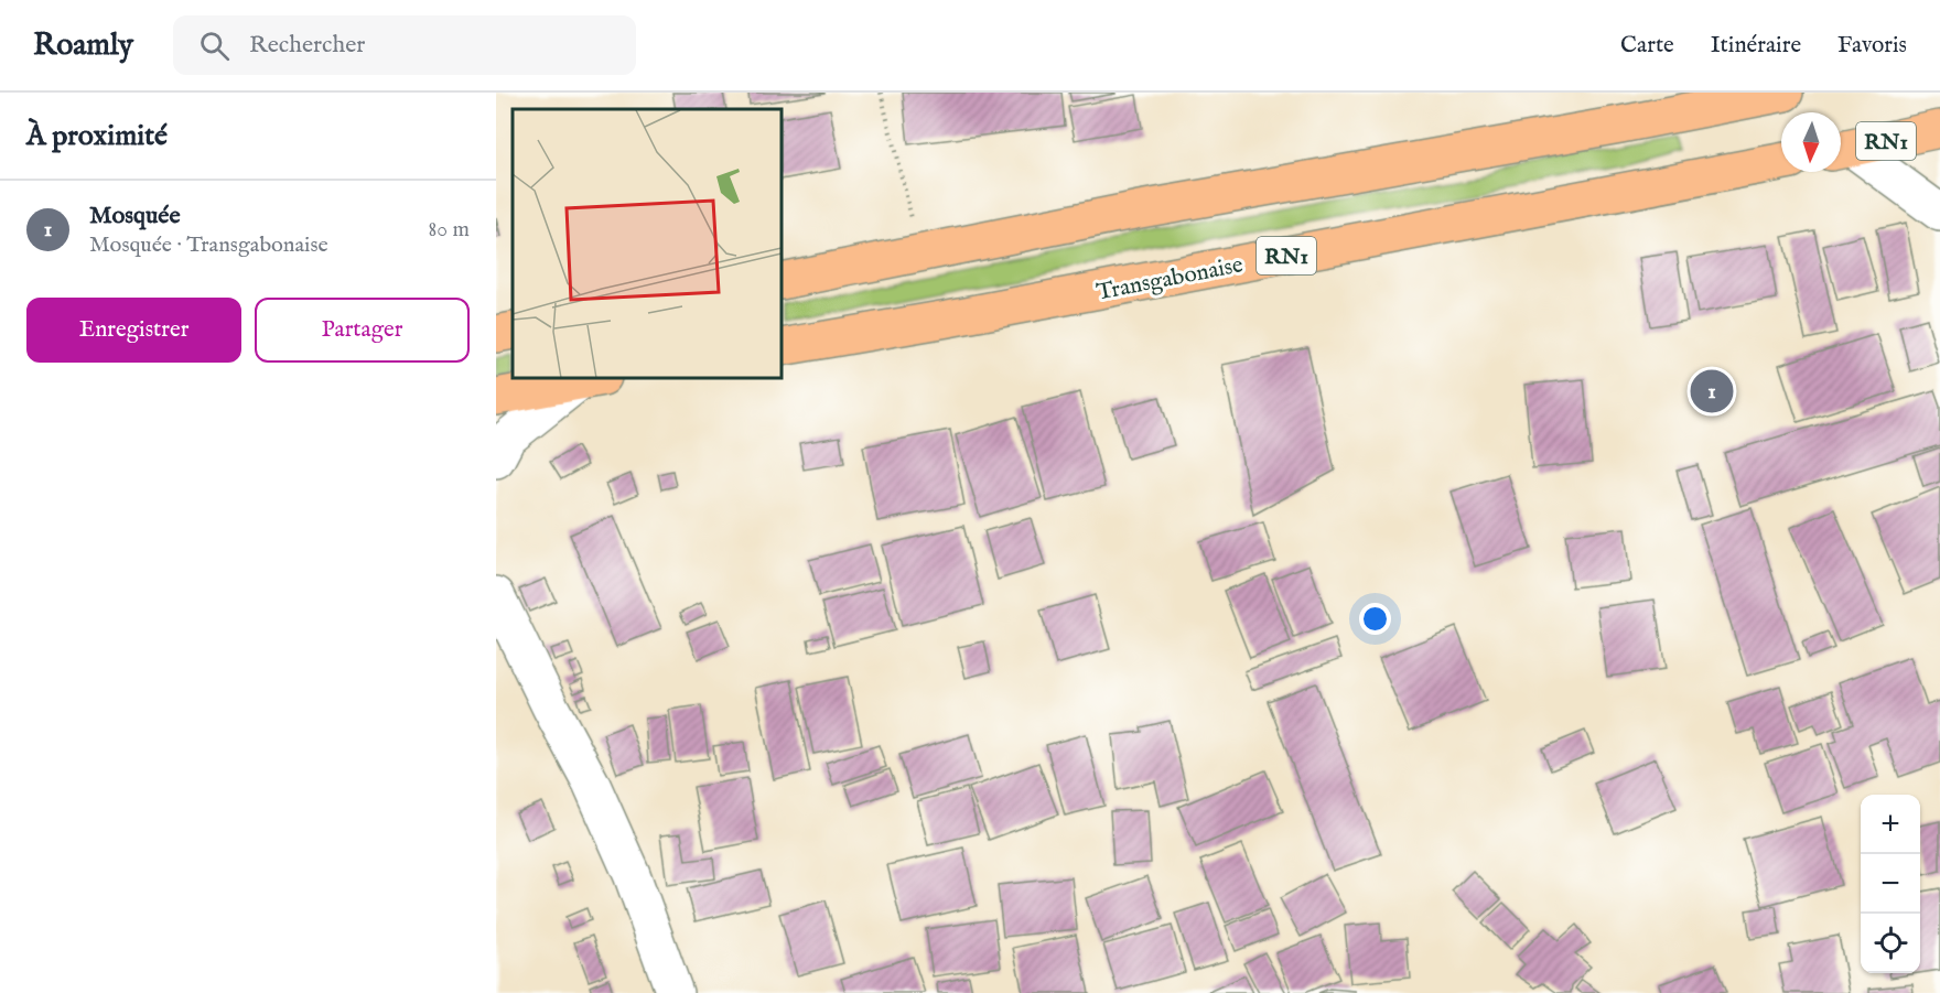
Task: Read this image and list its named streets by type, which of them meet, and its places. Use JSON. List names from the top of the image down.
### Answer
{
  "streets": {
    "highway": ["RN1", "Transgabonaise"]
  },
  "north": "bottom",
  "page": {
    "header": "Roamly",
    "search": "Rechercher",
    "nav": ["Carte", "Itinéraire", "Favoris"],
    "heading": "À proximité",
    "list": [
      {
        "mark": "1",
        "name": "Mosquée",
        "note": "Mosquée · Transgabonaise",
        "value": "80 m"
      }
    ],
    "buttons": ["Enregistrer", "Partager"],
    "pins": "1",
    "map_buttons": ["+", "−"]
  }
}
